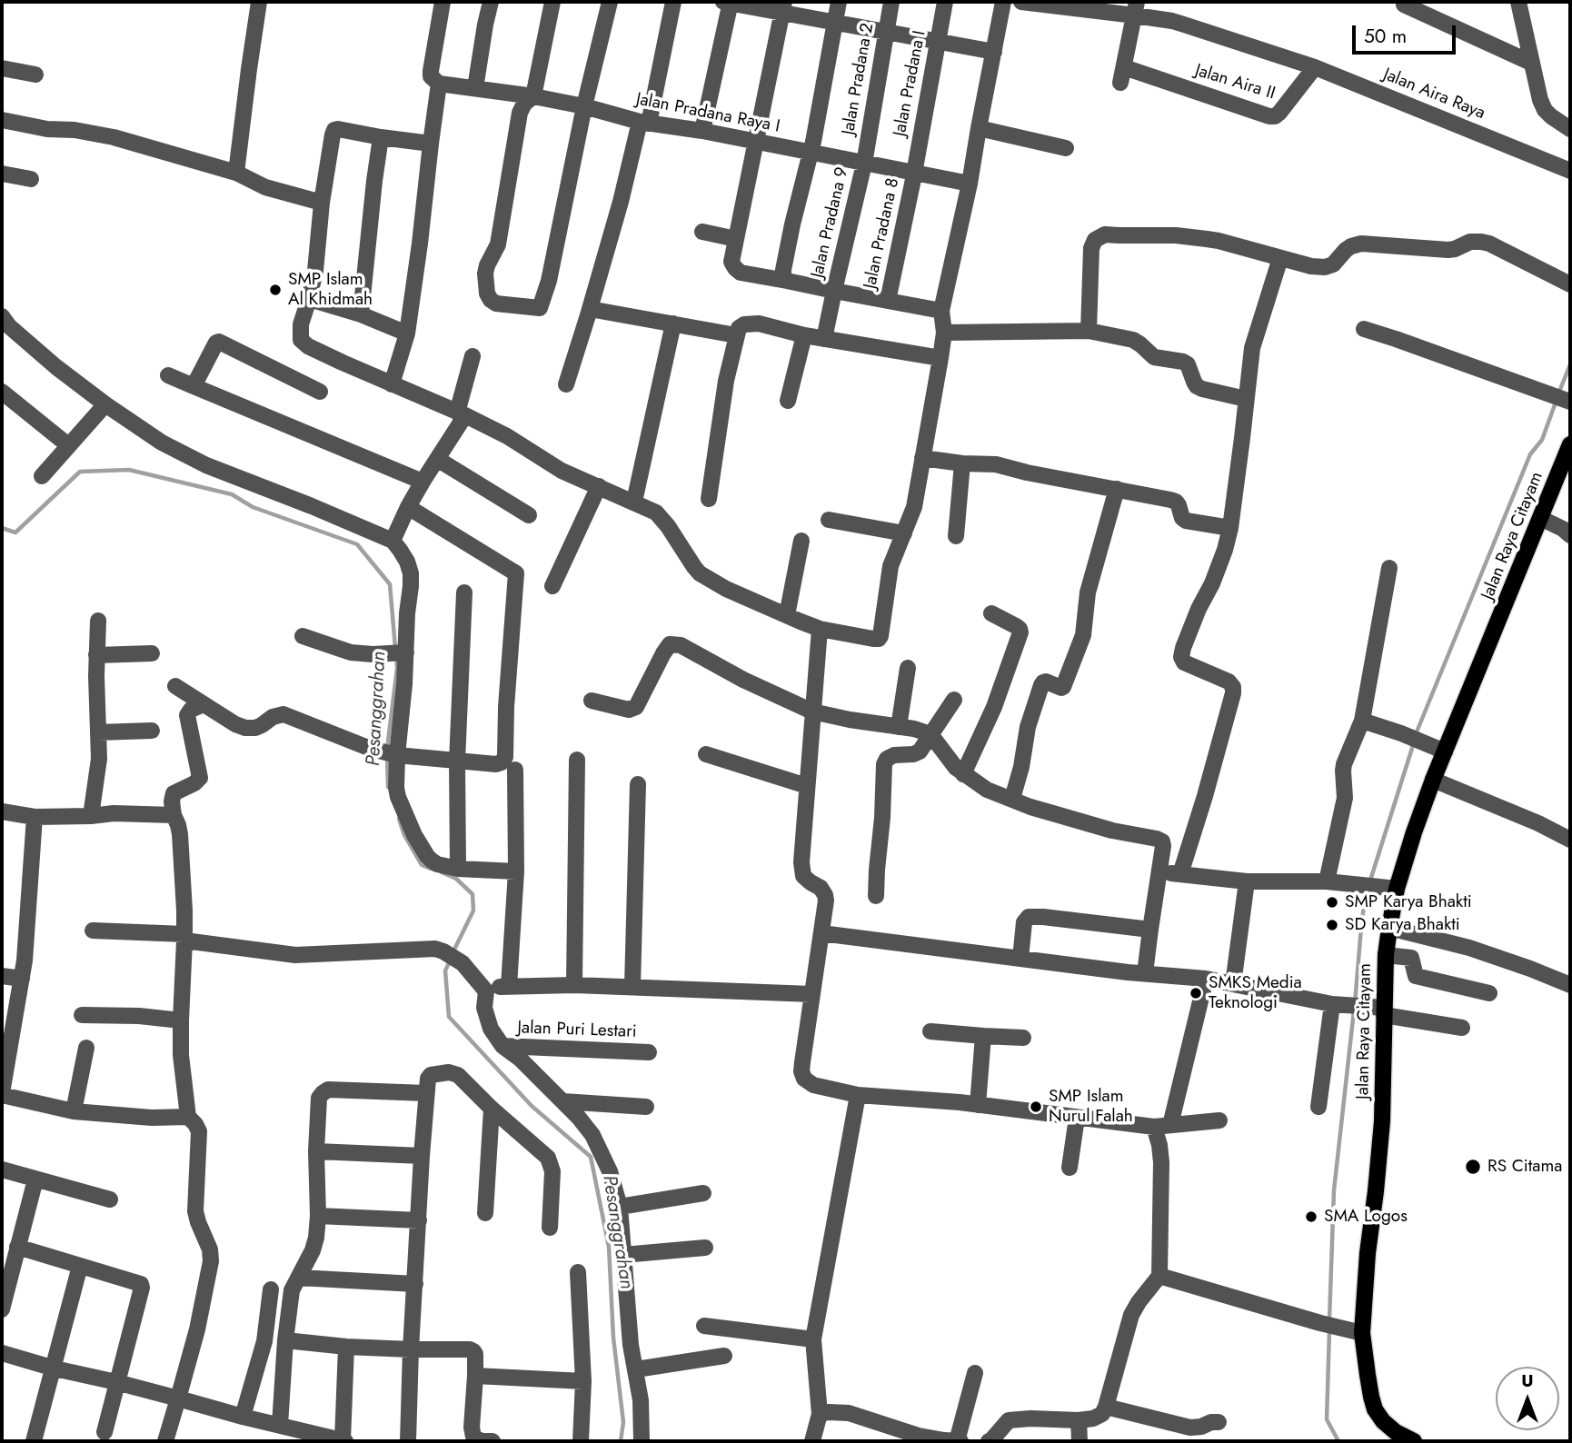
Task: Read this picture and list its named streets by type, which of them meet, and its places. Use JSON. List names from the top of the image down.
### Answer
{
  "streets": {
    "main road": ["Jalan Raya Citayam"],
    "street": [
      "Jalan Pradana 2",
      "Jalan Aira II",
      "Jalan Pradana I",
      "Jalan Aira Raya",
      "Jalan Pradana Raya I",
      "Jalan Pradana 9",
      "Jalan Pradana 8",
      "Jalan Puri Lestari"
    ]
  },
  "crossings": [
    ["Jalan Pradana 2", "Jalan Pradana Raya I"],
    ["Jalan Pradana 2", "Jalan Pradana 9"],
    ["Jalan Aira II", "Jalan Aira Raya"],
    ["Jalan Pradana I", "Jalan Pradana Raya I"],
    ["Jalan Pradana I", "Jalan Pradana 8"],
    ["Jalan Pradana Raya I", "Jalan Pradana 9"],
    ["Jalan Pradana Raya I", "Jalan Pradana 8"]
  ],
  "water": ["Pesanggrahan"],
  "places": [
    "SMP Islam Al Khidmah",
    "SMP Karya Bhakti",
    "SD Karya Bhakti",
    "SMKS Media Teknologi",
    "SMP Islam Nurul Falah",
    "RS Citama",
    "SMA Logos"
  ],
  "scale_bar": "50 m",
  "north": "top"
}
